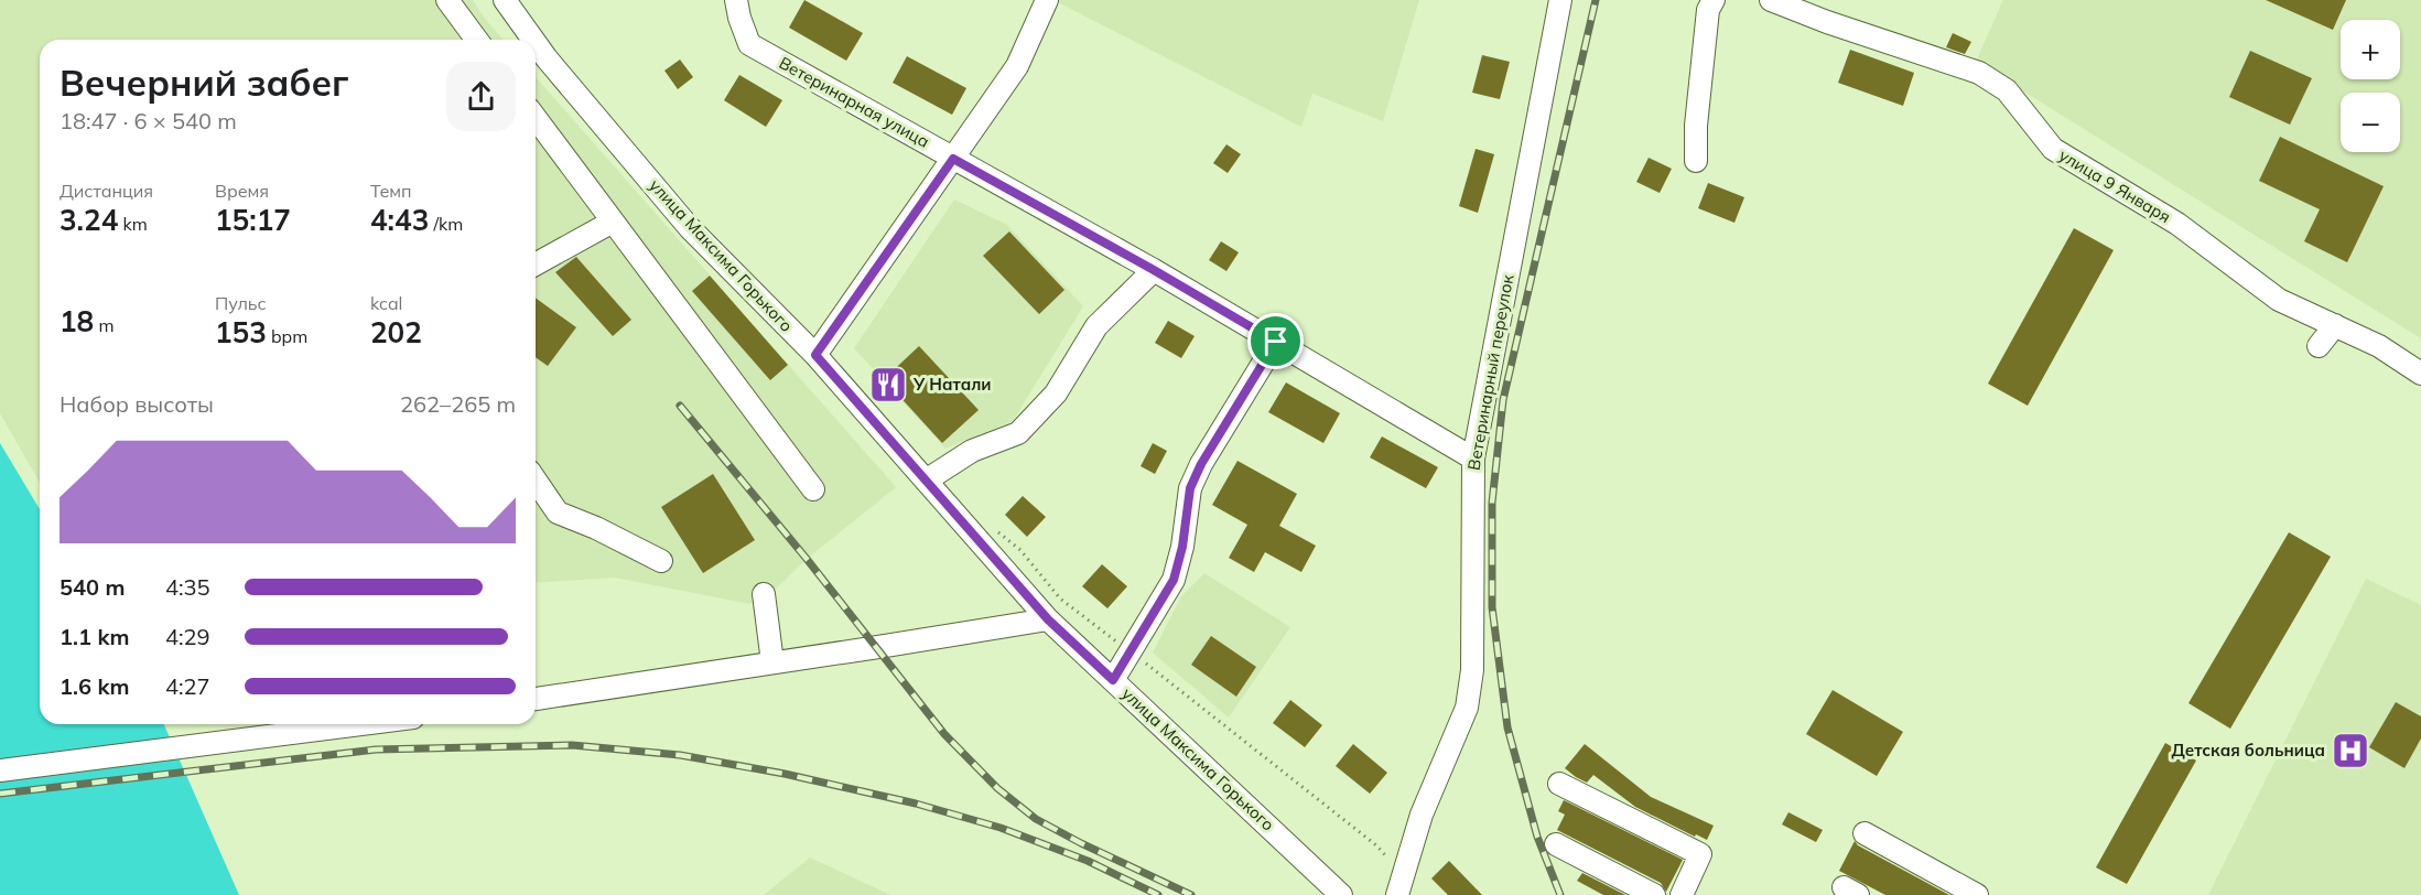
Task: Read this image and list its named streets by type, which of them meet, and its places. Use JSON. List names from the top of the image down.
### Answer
{
  "streets": {
    "street": [
      "Ветеринарная улица",
      "улица 9 Января",
      "улица Максима Горького",
      "Ветеринарный переулок"
    ]
  },
  "crossings": [
    ["Ветеринарная улица", "Ветеринарный переулок"]
  ],
  "places": {
    "restaurant": ["У Натали"],
    "hospital": ["Детская больница"]
  },
  "page": {
    "map_buttons": ["+", "−"],
    "heading": ["Вечерний забег", "18:47 · 6 × 540 m"],
    "stats": [
      ["Дистанция", "3.24 km"],
      ["Время", "15:17"],
      ["Темп", "4:43 /km"],
      ["18 m"],
      ["Пульс", "153 bpm"],
      ["kcal", "202"]
    ],
    "chart": ["Набор высоты", "262–265 m"],
    "list": [
      {
        "name": "540 m",
        "note": "4:35"
      },
      {
        "name": "1.1 km",
        "note": "4:29"
      },
      {
        "name": "1.6 km",
        "note": "4:27"
      }
    ]
  }
}
